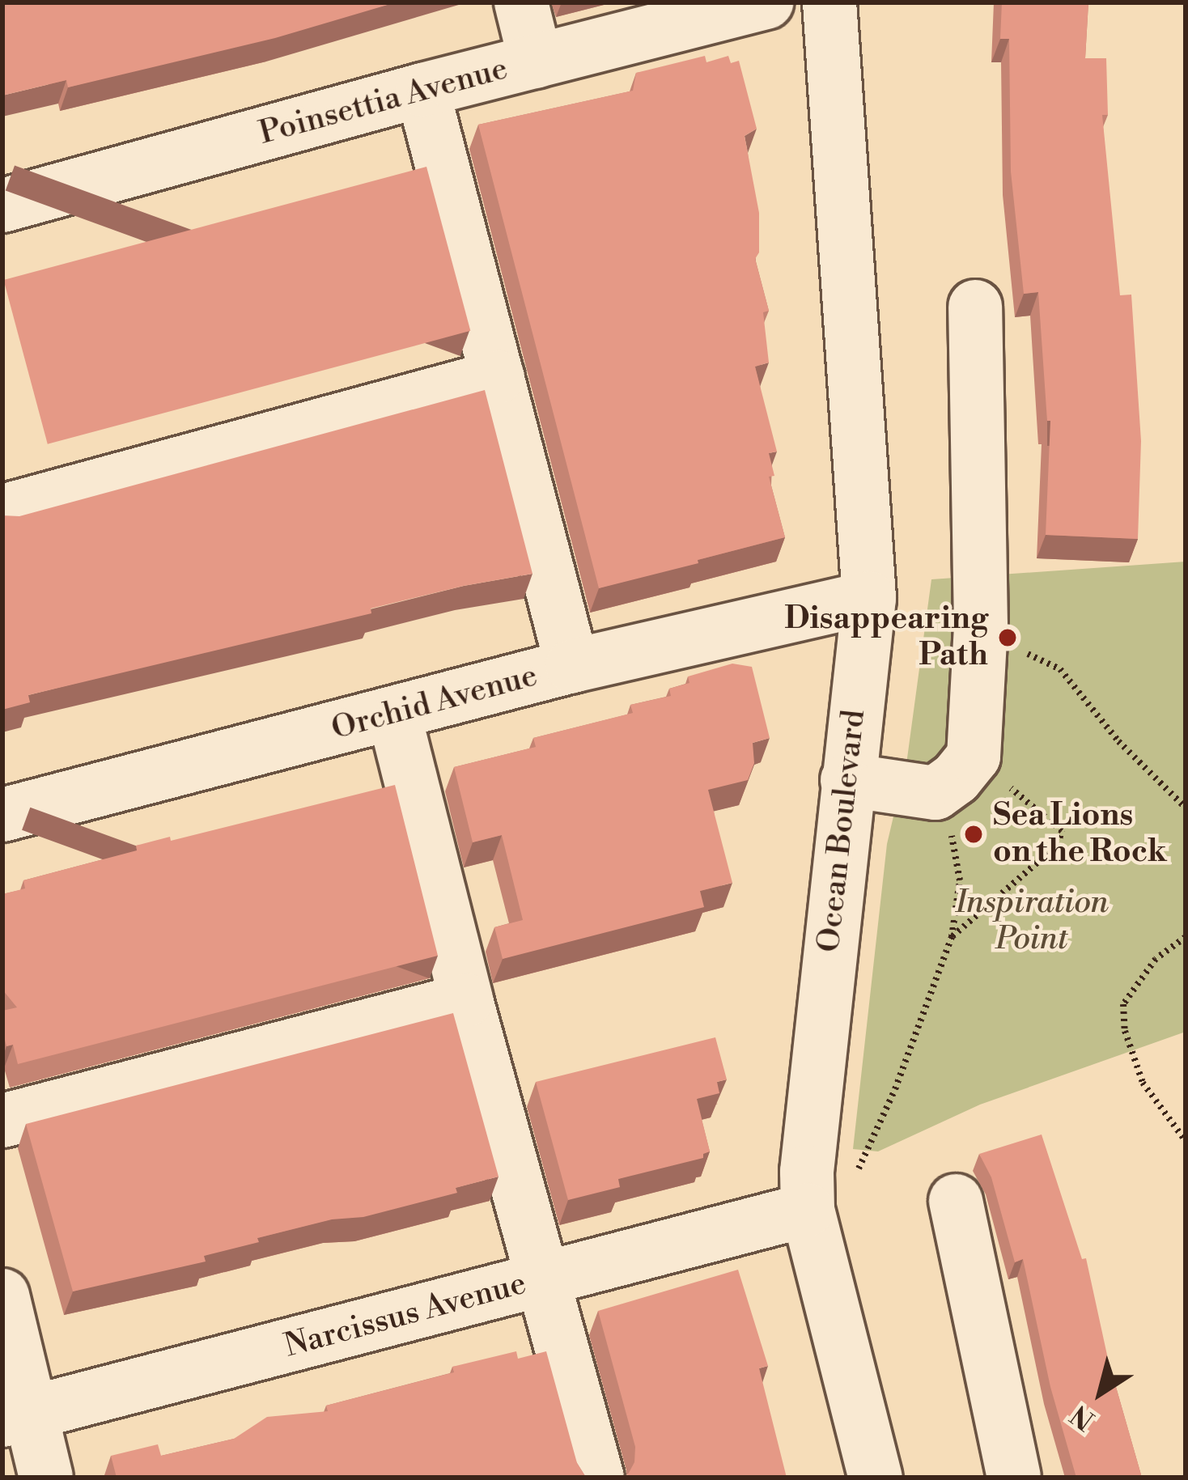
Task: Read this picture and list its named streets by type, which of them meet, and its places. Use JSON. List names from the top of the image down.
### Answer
{
  "streets": {
    "street": [
      "Poinsettia Avenue",
      "Orchid Avenue",
      "Ocean Boulevard",
      "Narcissus Avenue"
    ]
  },
  "crossings": [
    ["Orchid Avenue", "Ocean Boulevard"],
    ["Ocean Boulevard", "Narcissus Avenue"]
  ],
  "parks": ["Inspiration Point"],
  "places": ["Disappearing Path", "Sea Lions on the Rock"],
  "north": "bottom left"
}
